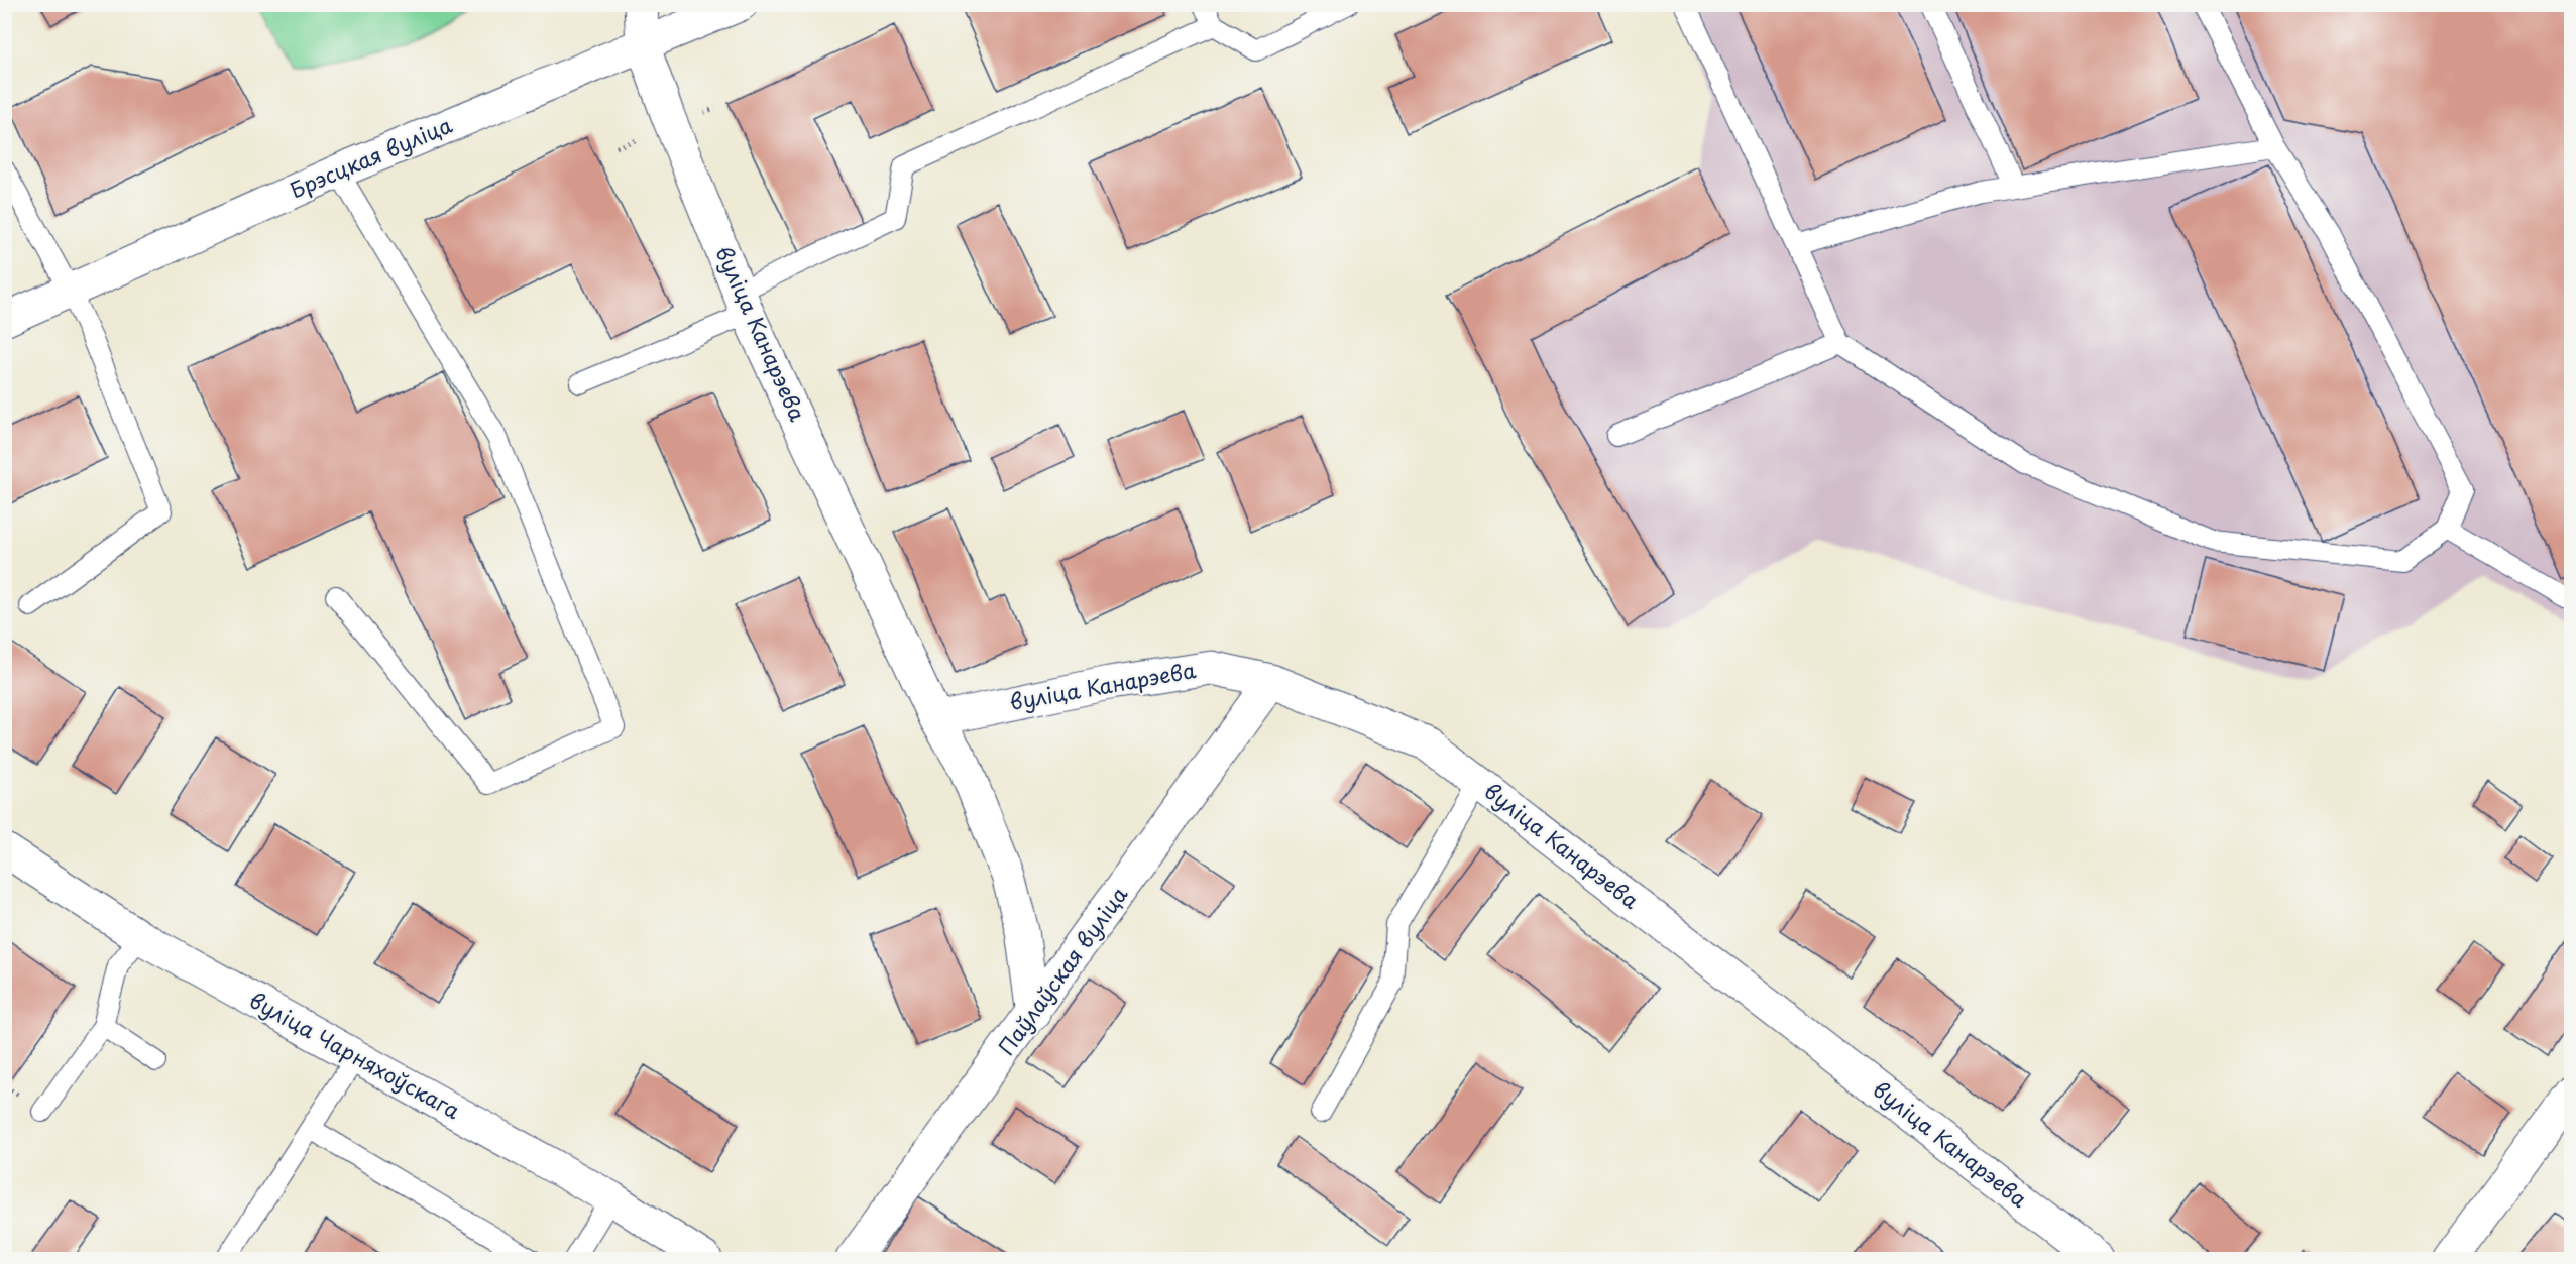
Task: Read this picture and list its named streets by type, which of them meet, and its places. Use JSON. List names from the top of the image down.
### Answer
{
  "streets": {
    "street": [
      "Брэсцкая вуліца",
      "вуліца Канарэева",
      "Паўлаўская вуліца",
      "вуліца Чарняхоўскага"
    ]
  },
  "crossings": [
    ["Брэсцкая вуліца", "вуліца Канарэева"],
    ["вуліца Канарэева", "Паўлаўская вуліца"]
  ]
}
